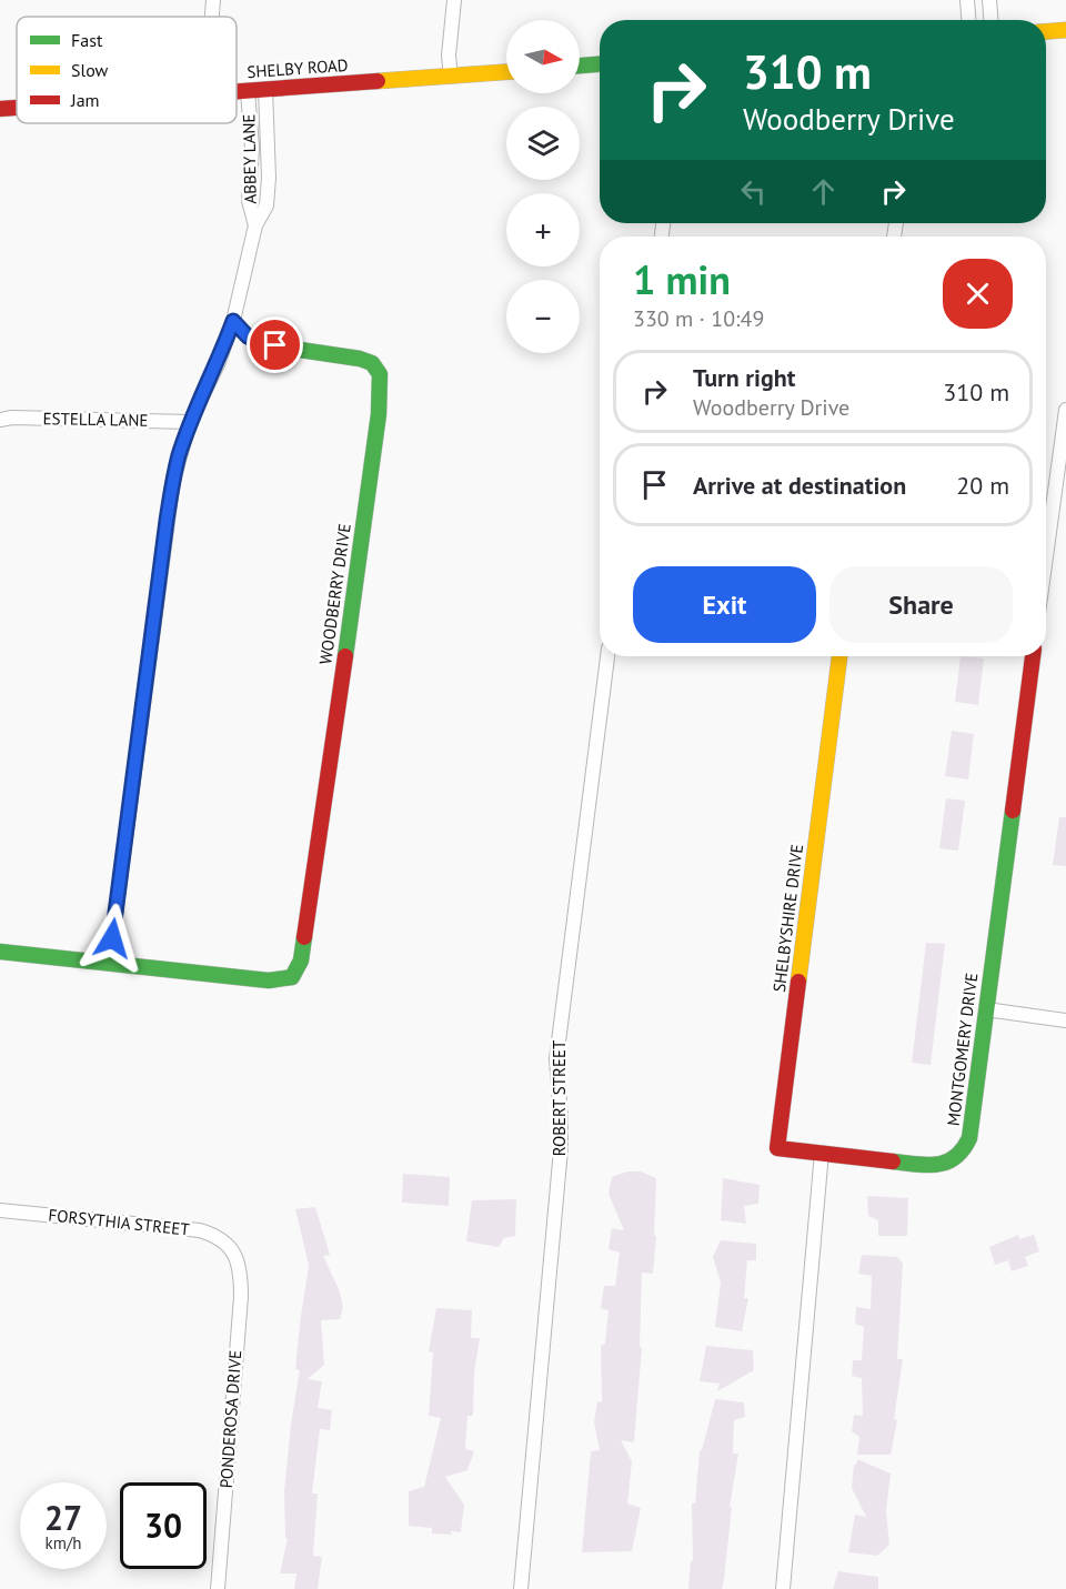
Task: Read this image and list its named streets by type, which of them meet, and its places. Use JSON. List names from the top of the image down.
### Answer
{
  "streets": {
    "street": [
      "SHELBY ROAD",
      "ABBEY LANE",
      "ESTELLA LANE",
      "WOODBERRY DRIVE",
      "SHELBYSHIRE DRIVE",
      "MONTGOMERY DRIVE",
      "ROBERT STREET",
      "FORSYTHIA STREET",
      "PONDEROSA DRIVE"
    ]
  },
  "crossings": [
    ["SHELBY ROAD", "ABBEY LANE"],
    ["ABBEY LANE", "ESTELLA LANE"],
    ["ABBEY LANE", "WOODBERRY DRIVE"],
    ["SHELBYSHIRE DRIVE", "MONTGOMERY DRIVE"],
    ["FORSYTHIA STREET", "PONDEROSA DRIVE"]
  ],
  "legend": ["Fast", "Slow", "Jam"],
  "north": "right",
  "page": {
    "map_buttons": ["+", "−"],
    "turn": ["310 m", "Woodberry Drive"],
    "heading": ["1 min", "330 m · 10:49"],
    "list": [
      {
        "name": "Turn right",
        "note": "Woodberry Drive",
        "value": "310 m"
      },
      {
        "name": "Arrive at destination",
        "value": "20 m"
      }
    ],
    "buttons": ["Exit", "Share"],
    "speed": "27 km/h",
    "limit": "30"
  }
}
